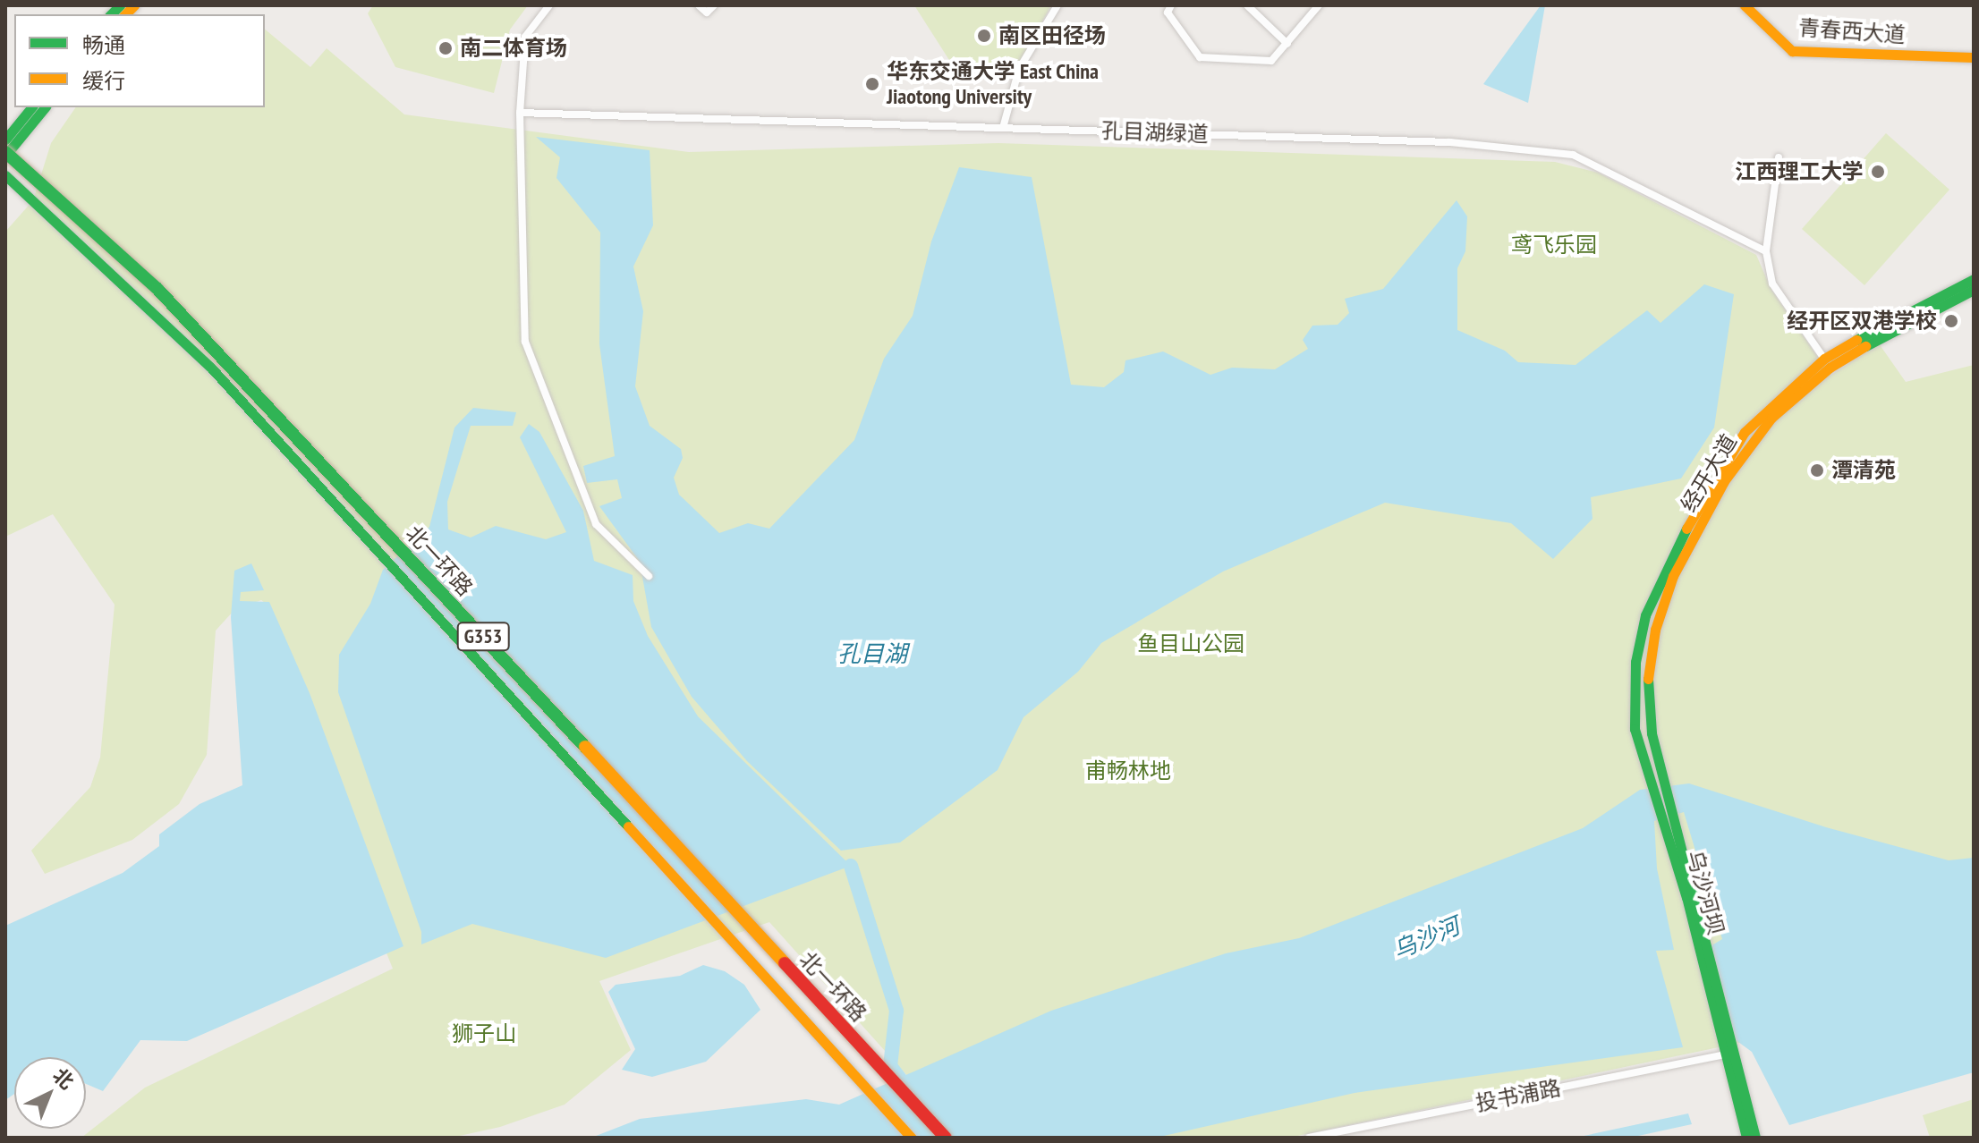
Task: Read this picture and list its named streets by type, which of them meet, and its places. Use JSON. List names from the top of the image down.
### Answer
{
  "streets": {
    "main road": [
      "青春西大道",
      "经开大道",
      "北一环路",
      "G353",
      "乌沙河坝"
    ],
    "street": ["孔目湖绿道", "投书浦路"]
  },
  "crossings": [
    ["经开大道", "乌沙河坝"],
    ["乌沙河坝", "投书浦路"]
  ],
  "water": ["孔目湖", "乌沙河"],
  "parks": [
    "鸢飞乐园",
    "鱼目山公园",
    "甫畅林地",
    "狮子山"
  ],
  "places": [
    "南区田径场",
    "南二体育场",
    "华东交通大学 East China Jiaotong University",
    "江西理工大学",
    "经开区双港学校",
    "潭清苑"
  ],
  "legend": ["畅通", "缓行"],
  "north": "top right"
}
